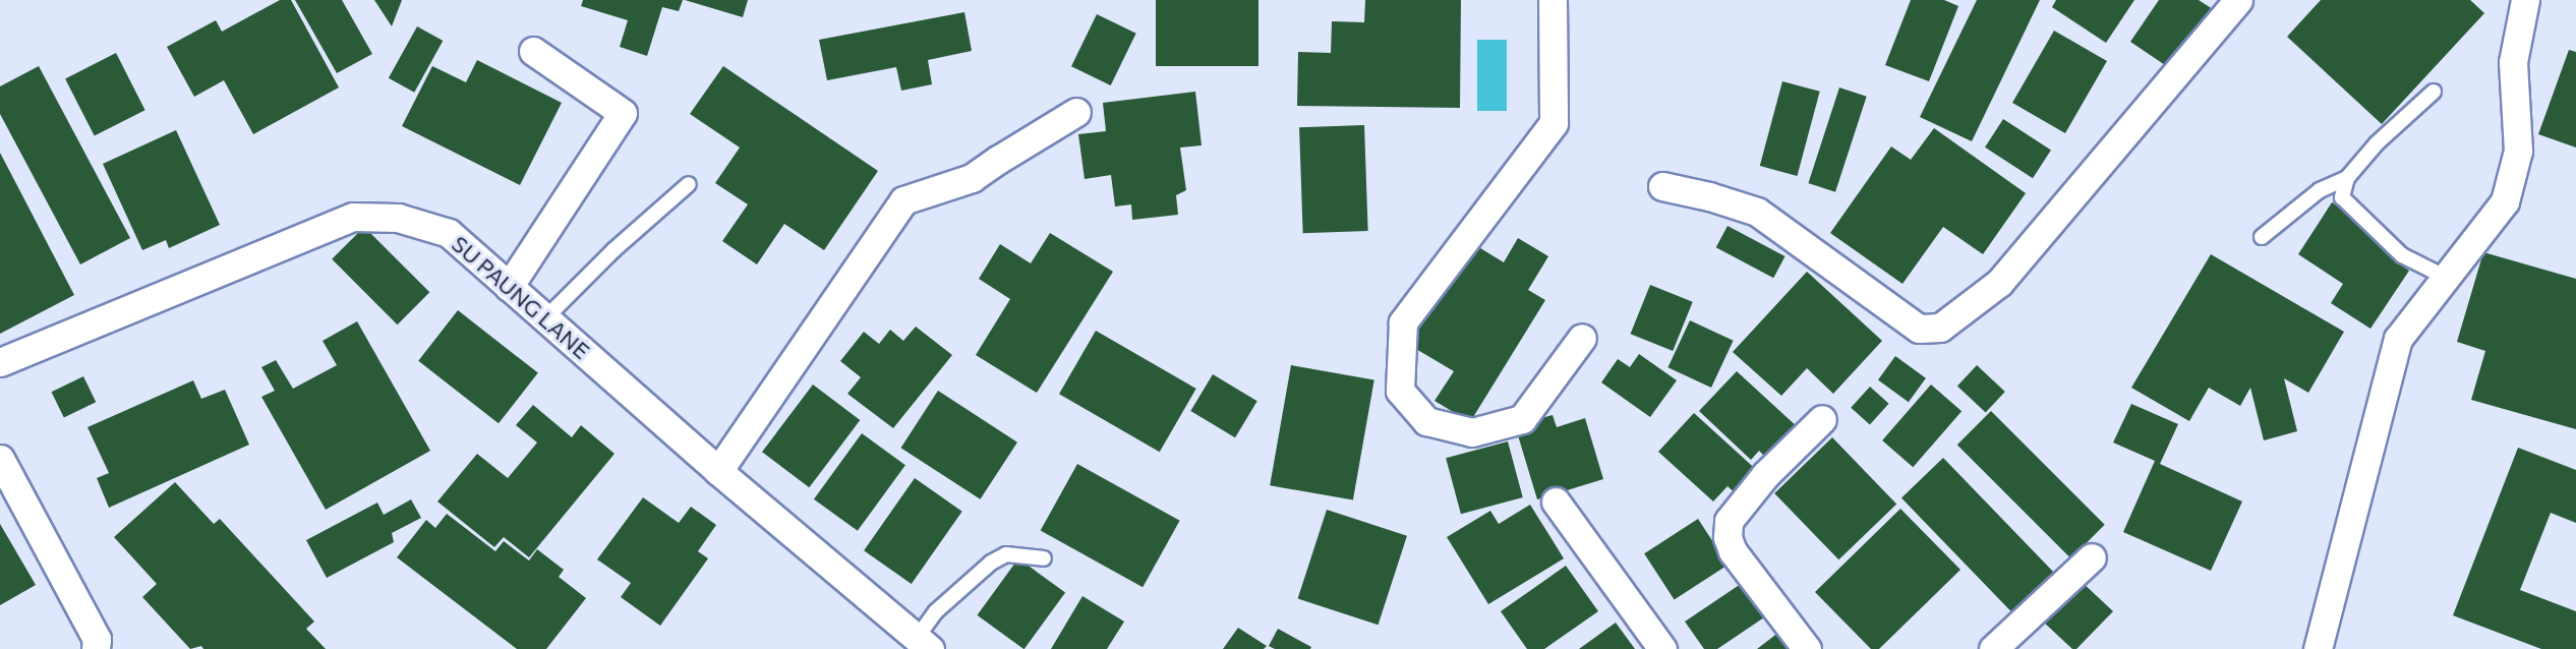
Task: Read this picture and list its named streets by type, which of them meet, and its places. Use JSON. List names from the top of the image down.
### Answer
{
  "streets": {
    "street": ["SU PAUNG LANE"]
  }
}
